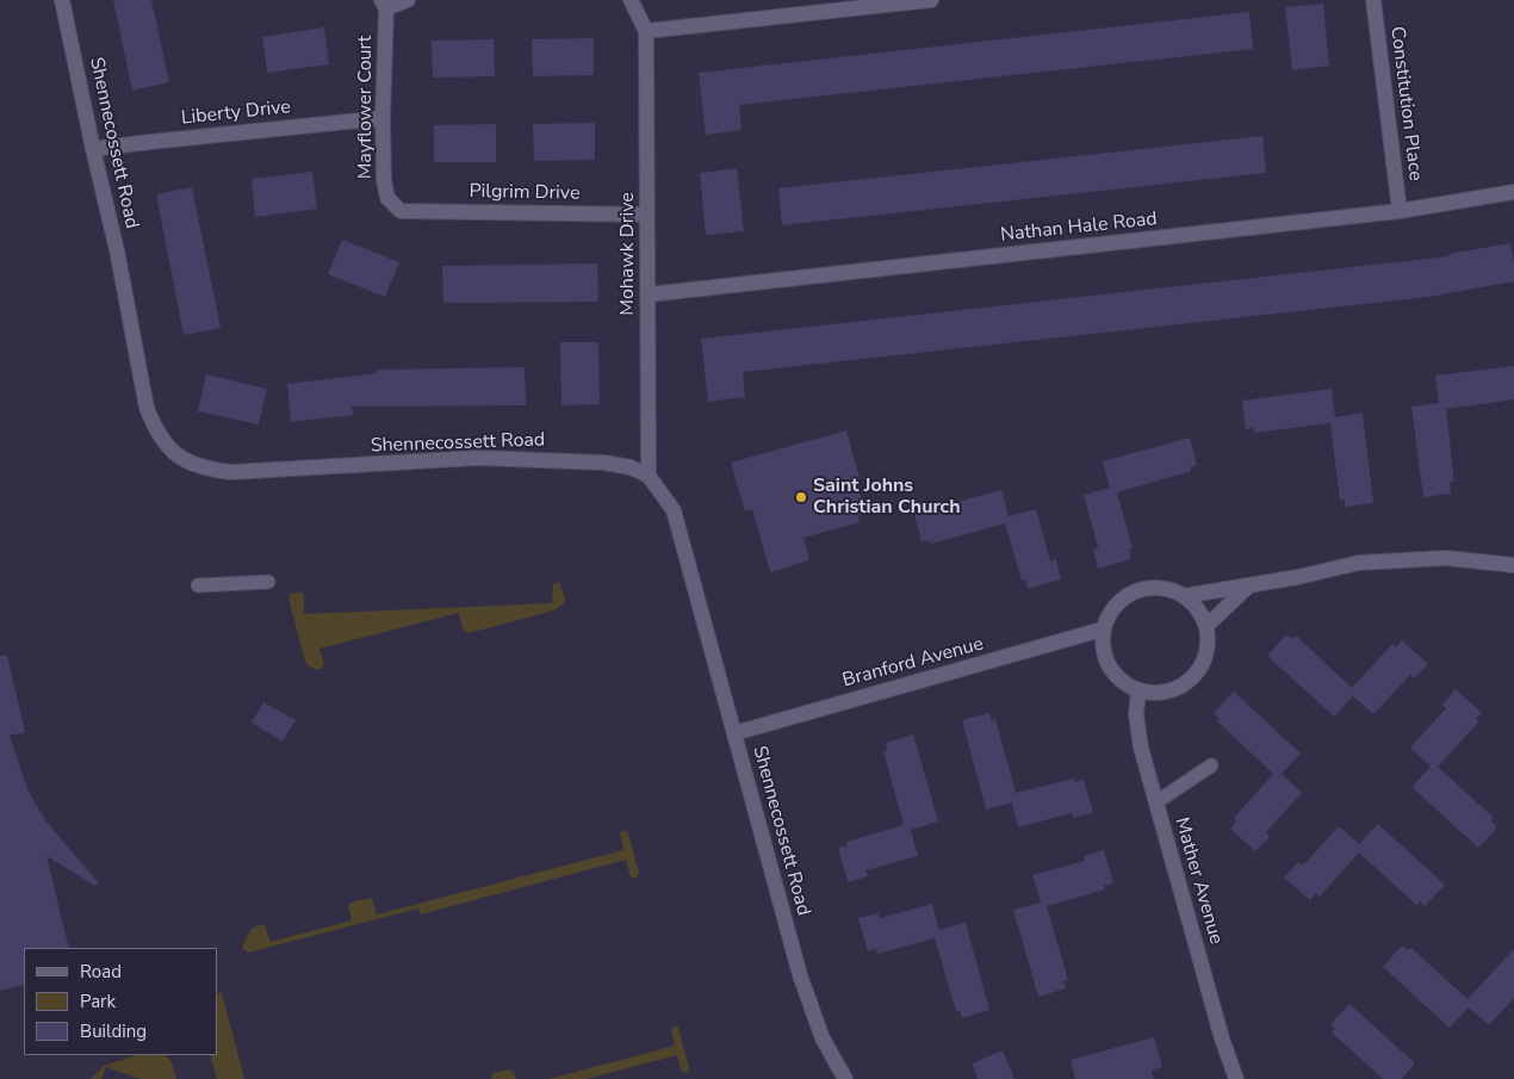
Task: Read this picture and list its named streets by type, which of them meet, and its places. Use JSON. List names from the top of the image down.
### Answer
{
  "streets": {
    "street": [
      "Constitution Place",
      "Mayflower Court",
      "Liberty Drive",
      "Shennecossett Road",
      "Pilgrim Drive",
      "Nathan Hale Road",
      "Mohawk Drive",
      "Branford Avenue",
      "Mather Avenue"
    ]
  },
  "crossings": [
    ["Constitution Place", "Nathan Hale Road"],
    ["Mayflower Court", "Liberty Drive"],
    ["Mayflower Court", "Pilgrim Drive"],
    ["Liberty Drive", "Shennecossett Road"],
    ["Shennecossett Road", "Mohawk Drive"],
    ["Shennecossett Road", "Branford Avenue"],
    ["Pilgrim Drive", "Mohawk Drive"],
    ["Nathan Hale Road", "Mohawk Drive"],
    ["Branford Avenue", "Mather Avenue"]
  ],
  "places": ["Saint Johns Christian Church"],
  "legend": ["Road", "Park", "Building"]
}
